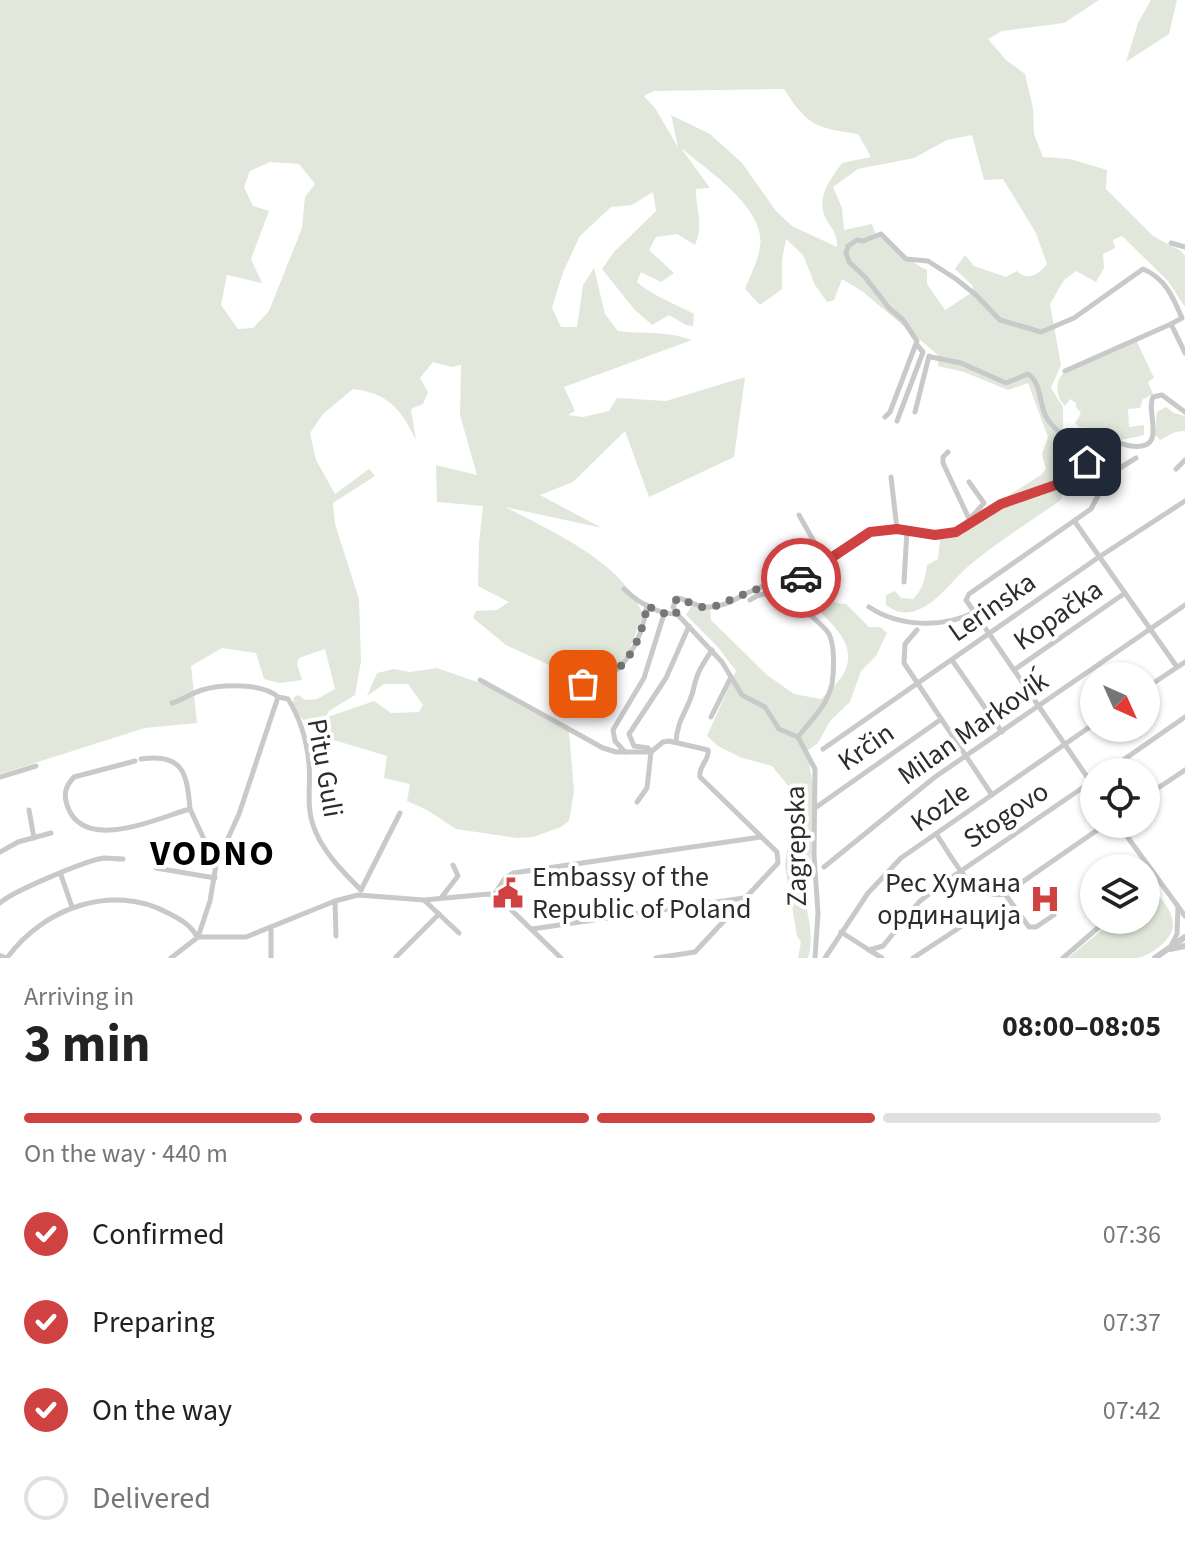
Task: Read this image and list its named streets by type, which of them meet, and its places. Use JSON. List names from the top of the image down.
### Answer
{
  "streets": {
    "street": [
      "Lerinska",
      "Kopačka",
      "Milan Markoviḱ",
      "Krčin",
      "Pitu Guli",
      "Kozle",
      "Stogovo",
      "Zagrepska"
    ]
  },
  "crossings": [
    ["Krčin", "Zagrepska"]
  ],
  "districts": ["VODNO"],
  "places": {
    "public building": ["Embassy of the Republic of Poland"],
    "hospital": ["Рес Хумана ординација"]
  },
  "north": "bottom right",
  "page": {
    "heading": ["3 min", "Arriving in", "08:00–08:05"],
    "bar": "On the way · 440 m",
    "list": [
      ["Confirmed", "07:36"],
      ["Preparing", "07:37"],
      ["On the way", "07:42"],
      "Delivered"
    ]
  }
}
